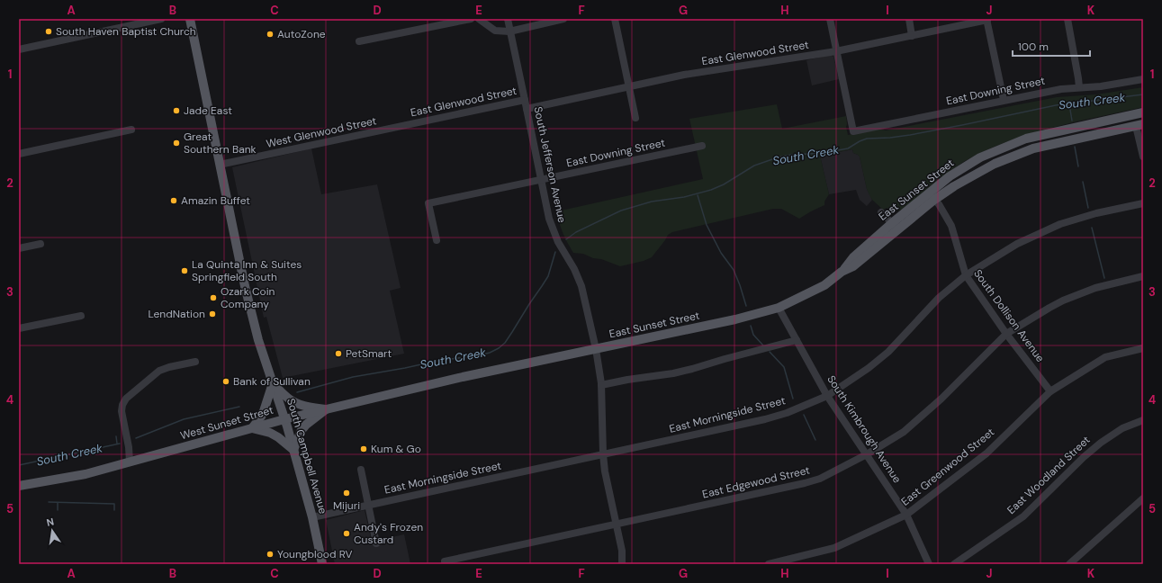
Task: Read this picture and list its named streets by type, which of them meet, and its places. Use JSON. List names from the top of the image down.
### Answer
{
  "streets": {
    "main road": ["East Sunset Street", "West Sunset Street", "South Campbell Avenue"],
    "street": [
      "East Glenwood Street",
      "East Downing Street",
      "West Glenwood Street",
      "South Jefferson Avenue",
      "South Dollison Avenue",
      "East Morningside Street",
      "South Kimbrough Avenue",
      "East Greenwood Street",
      "East Woodland Street",
      "East Edgewood Street"
    ]
  },
  "crossings": [
    ["East Glenwood Street", "East Downing Street"],
    ["East Glenwood Street", "West Glenwood Street"],
    ["East Glenwood Street", "South Jefferson Avenue"],
    ["East Downing Street", "South Jefferson Avenue"],
    ["West Glenwood Street", "South Campbell Avenue"],
    ["South Jefferson Avenue", "East Sunset Street"],
    ["South Jefferson Avenue", "East Morningside Street"],
    ["South Jefferson Avenue", "East Edgewood Street"],
    ["East Sunset Street", "South Dollison Avenue"],
    ["East Sunset Street", "West Sunset Street"],
    ["East Sunset Street", "South Kimbrough Avenue"],
    ["South Dollison Avenue", "East Morningside Street"],
    ["South Dollison Avenue", "East Greenwood Street"],
    ["South Dollison Avenue", "East Edgewood Street"],
    ["East Morningside Street", "South Kimbrough Avenue"],
    ["East Morningside Street", "South Campbell Avenue"],
    ["West Sunset Street", "South Campbell Avenue"],
    ["South Kimbrough Avenue", "East Greenwood Street"],
    ["South Kimbrough Avenue", "East Edgewood Street"]
  ],
  "water": ["South Creek"],
  "places": [
    "South Haven Baptist Church",
    "AutoZone",
    "Jade East",
    "Great Southern Bank",
    "Amazin Buffet",
    "La Quinta Inn & Suites Springfield South",
    "Ozark Coin Company",
    "LendNation",
    "PetSmart",
    "Bank of Sullivan",
    "Kum & Go",
    "Mijuri",
    "Andy's Frozen Custard",
    "Youngblood RV"
  ],
  "scale_bar": "100 m",
  "north": "top",
  "grid": {
    "columns": [
      "A",
      "B",
      "C",
      "D",
      "E",
      "F",
      "G",
      "H",
      "I",
      "J",
      "K"
    ],
    "rows": [
      "1",
      "2",
      "3",
      "4",
      "5"
    ]
  }
}
